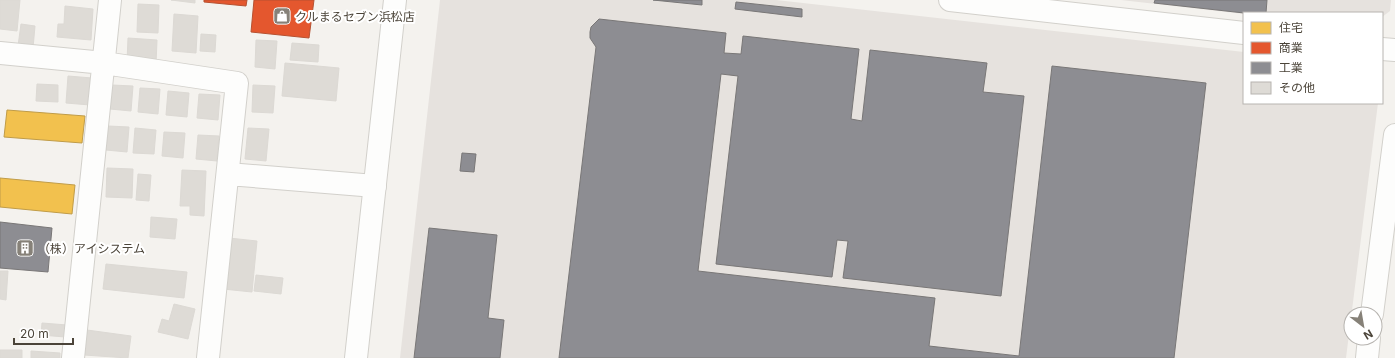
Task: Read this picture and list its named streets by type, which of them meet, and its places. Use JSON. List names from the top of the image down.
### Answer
{
  "places": {
    "shop": ["クルまるセブン浜松店"],
    "building": ["（株）アイシステム"]
  },
  "legend": [
    "住宅",
    "商業",
    "工業",
    "その他"
  ],
  "scale_bar": "20 m",
  "north": "bottom right"
}
